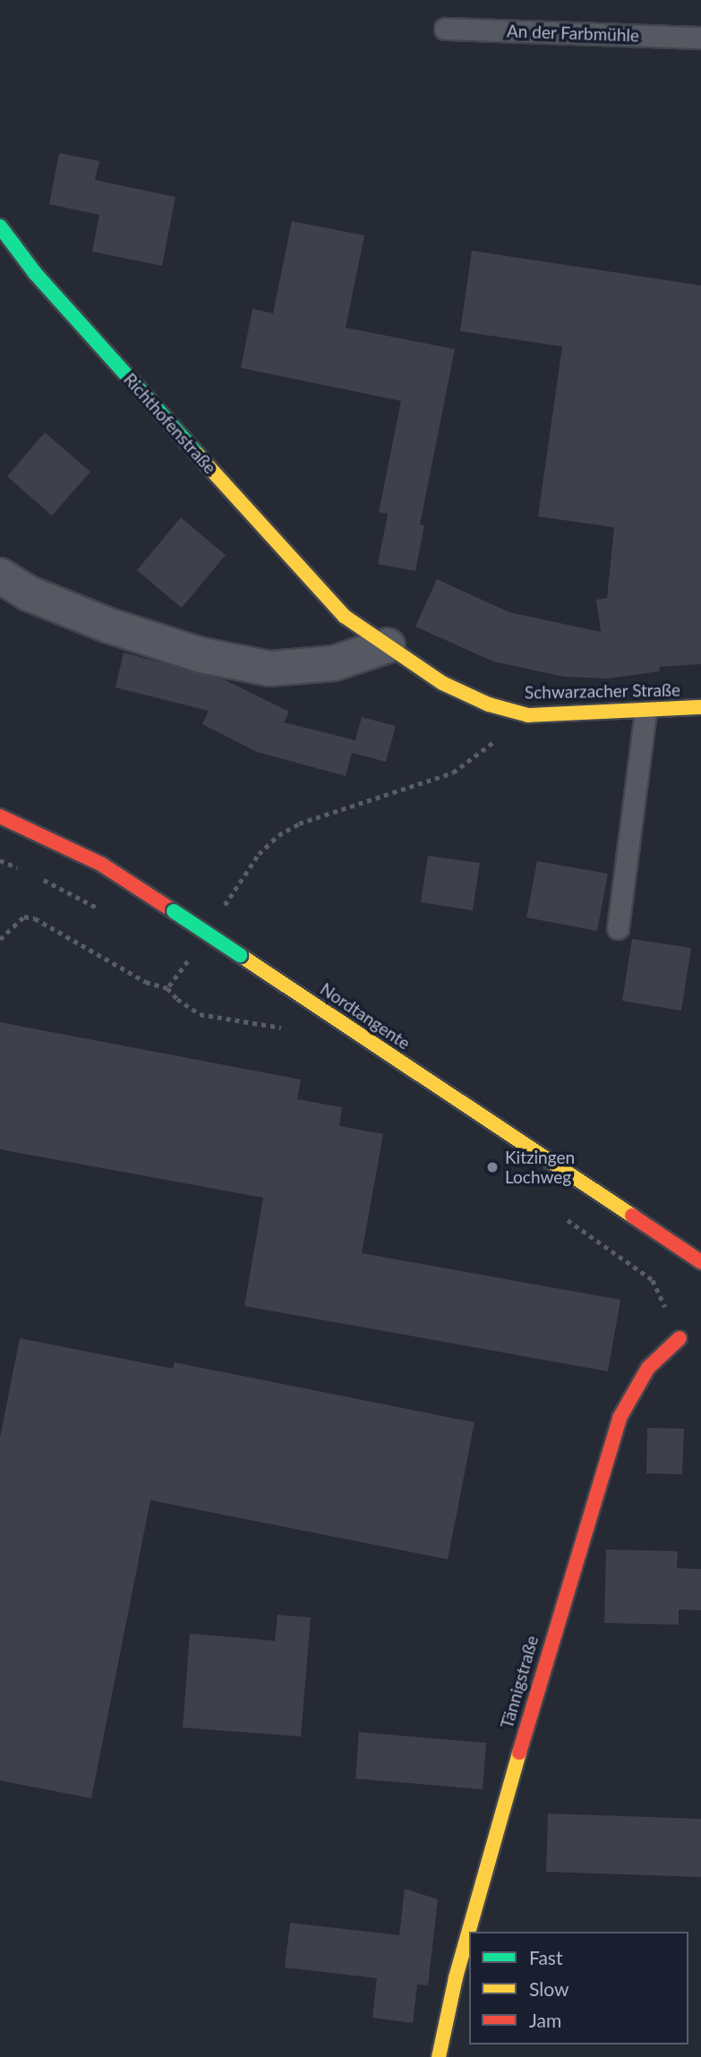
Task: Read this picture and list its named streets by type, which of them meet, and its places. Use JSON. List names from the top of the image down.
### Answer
{
  "streets": {
    "street": [
      "Richthofenstraße",
      "Schwarzacher Straße",
      "Nordtangente",
      "Tännigstraße"
    ],
    "lane": ["An der Farbmühle"]
  },
  "crossings": [
    ["Richthofenstraße", "Schwarzacher Straße"]
  ],
  "places": ["Kitzingen Lochweg"],
  "legend": ["Fast", "Slow", "Jam"]
}
